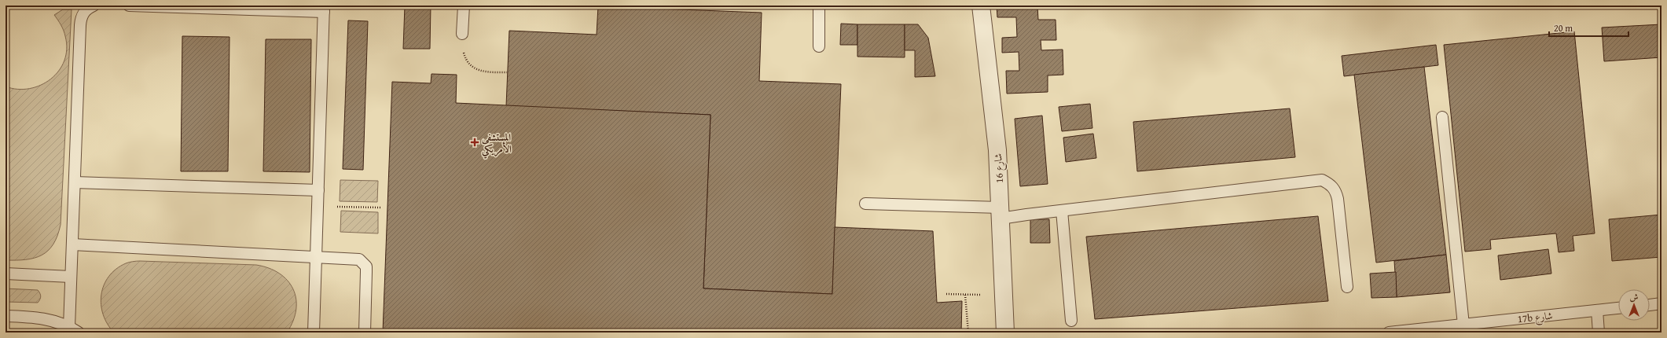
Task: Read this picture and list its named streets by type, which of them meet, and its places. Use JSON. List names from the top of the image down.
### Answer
{
  "streets": {
    "street": ["شارع 16"],
    "lane": ["17b شارع"]
  },
  "places": {
    "health": ["المستشفى الأمريكي"]
  },
  "scale_bar": "20 m",
  "north": "top"
}
